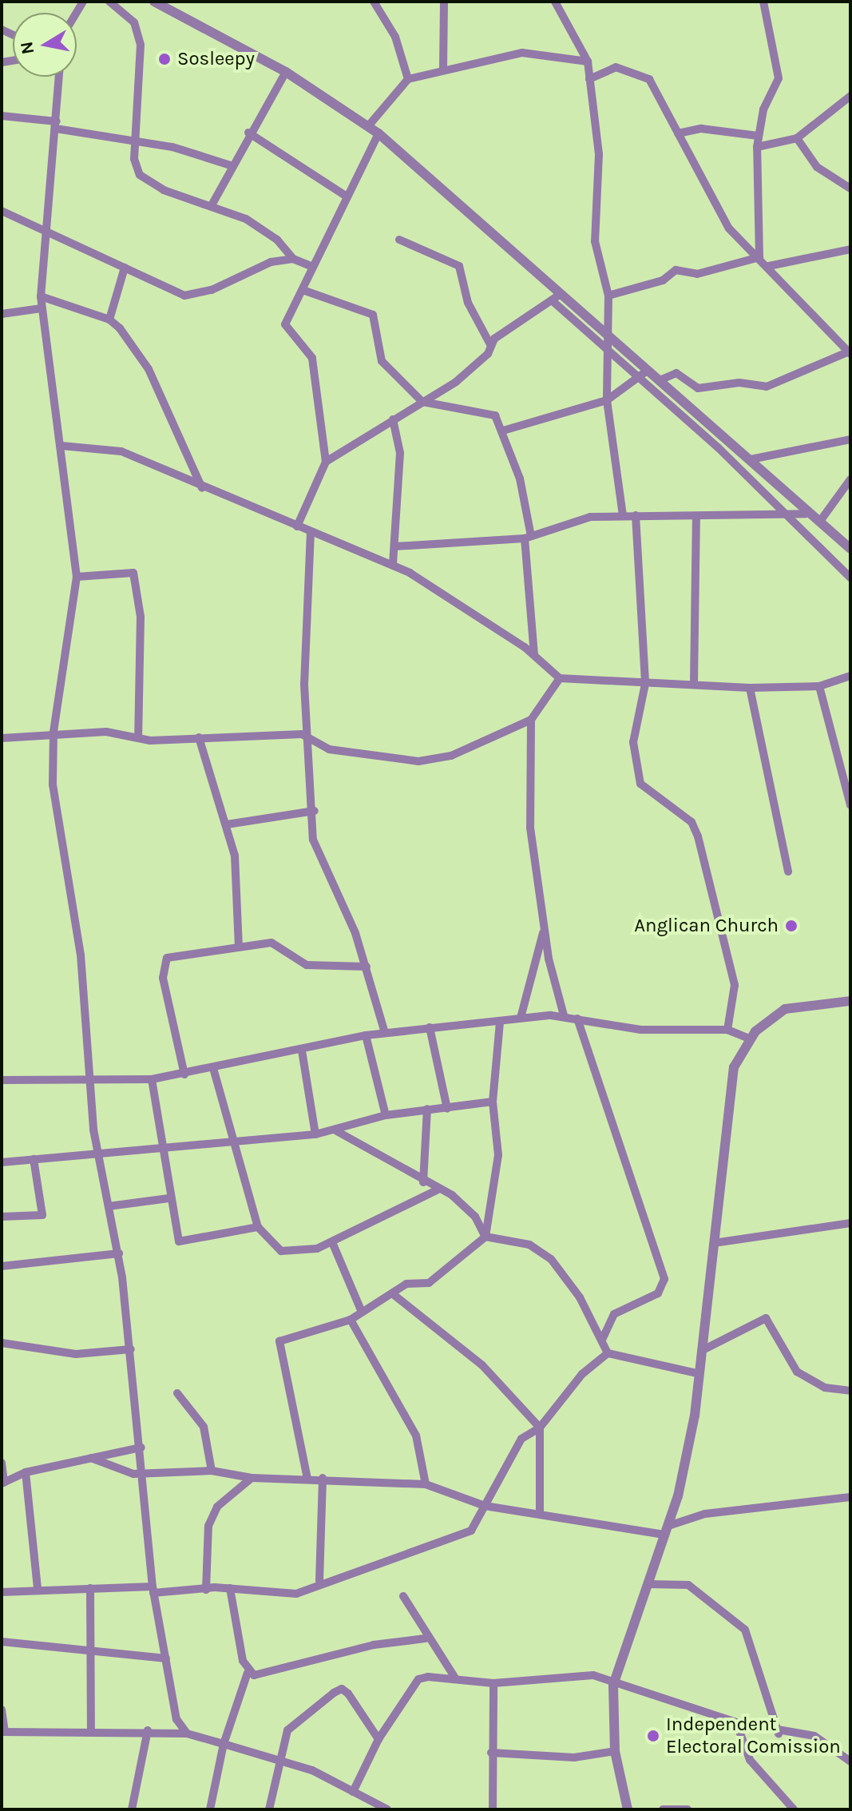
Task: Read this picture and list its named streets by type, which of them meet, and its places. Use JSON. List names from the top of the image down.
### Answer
{
  "places": ["Sosleepy", "Anglican Church", "Independent Electoral Comission"],
  "north": "left"
}
